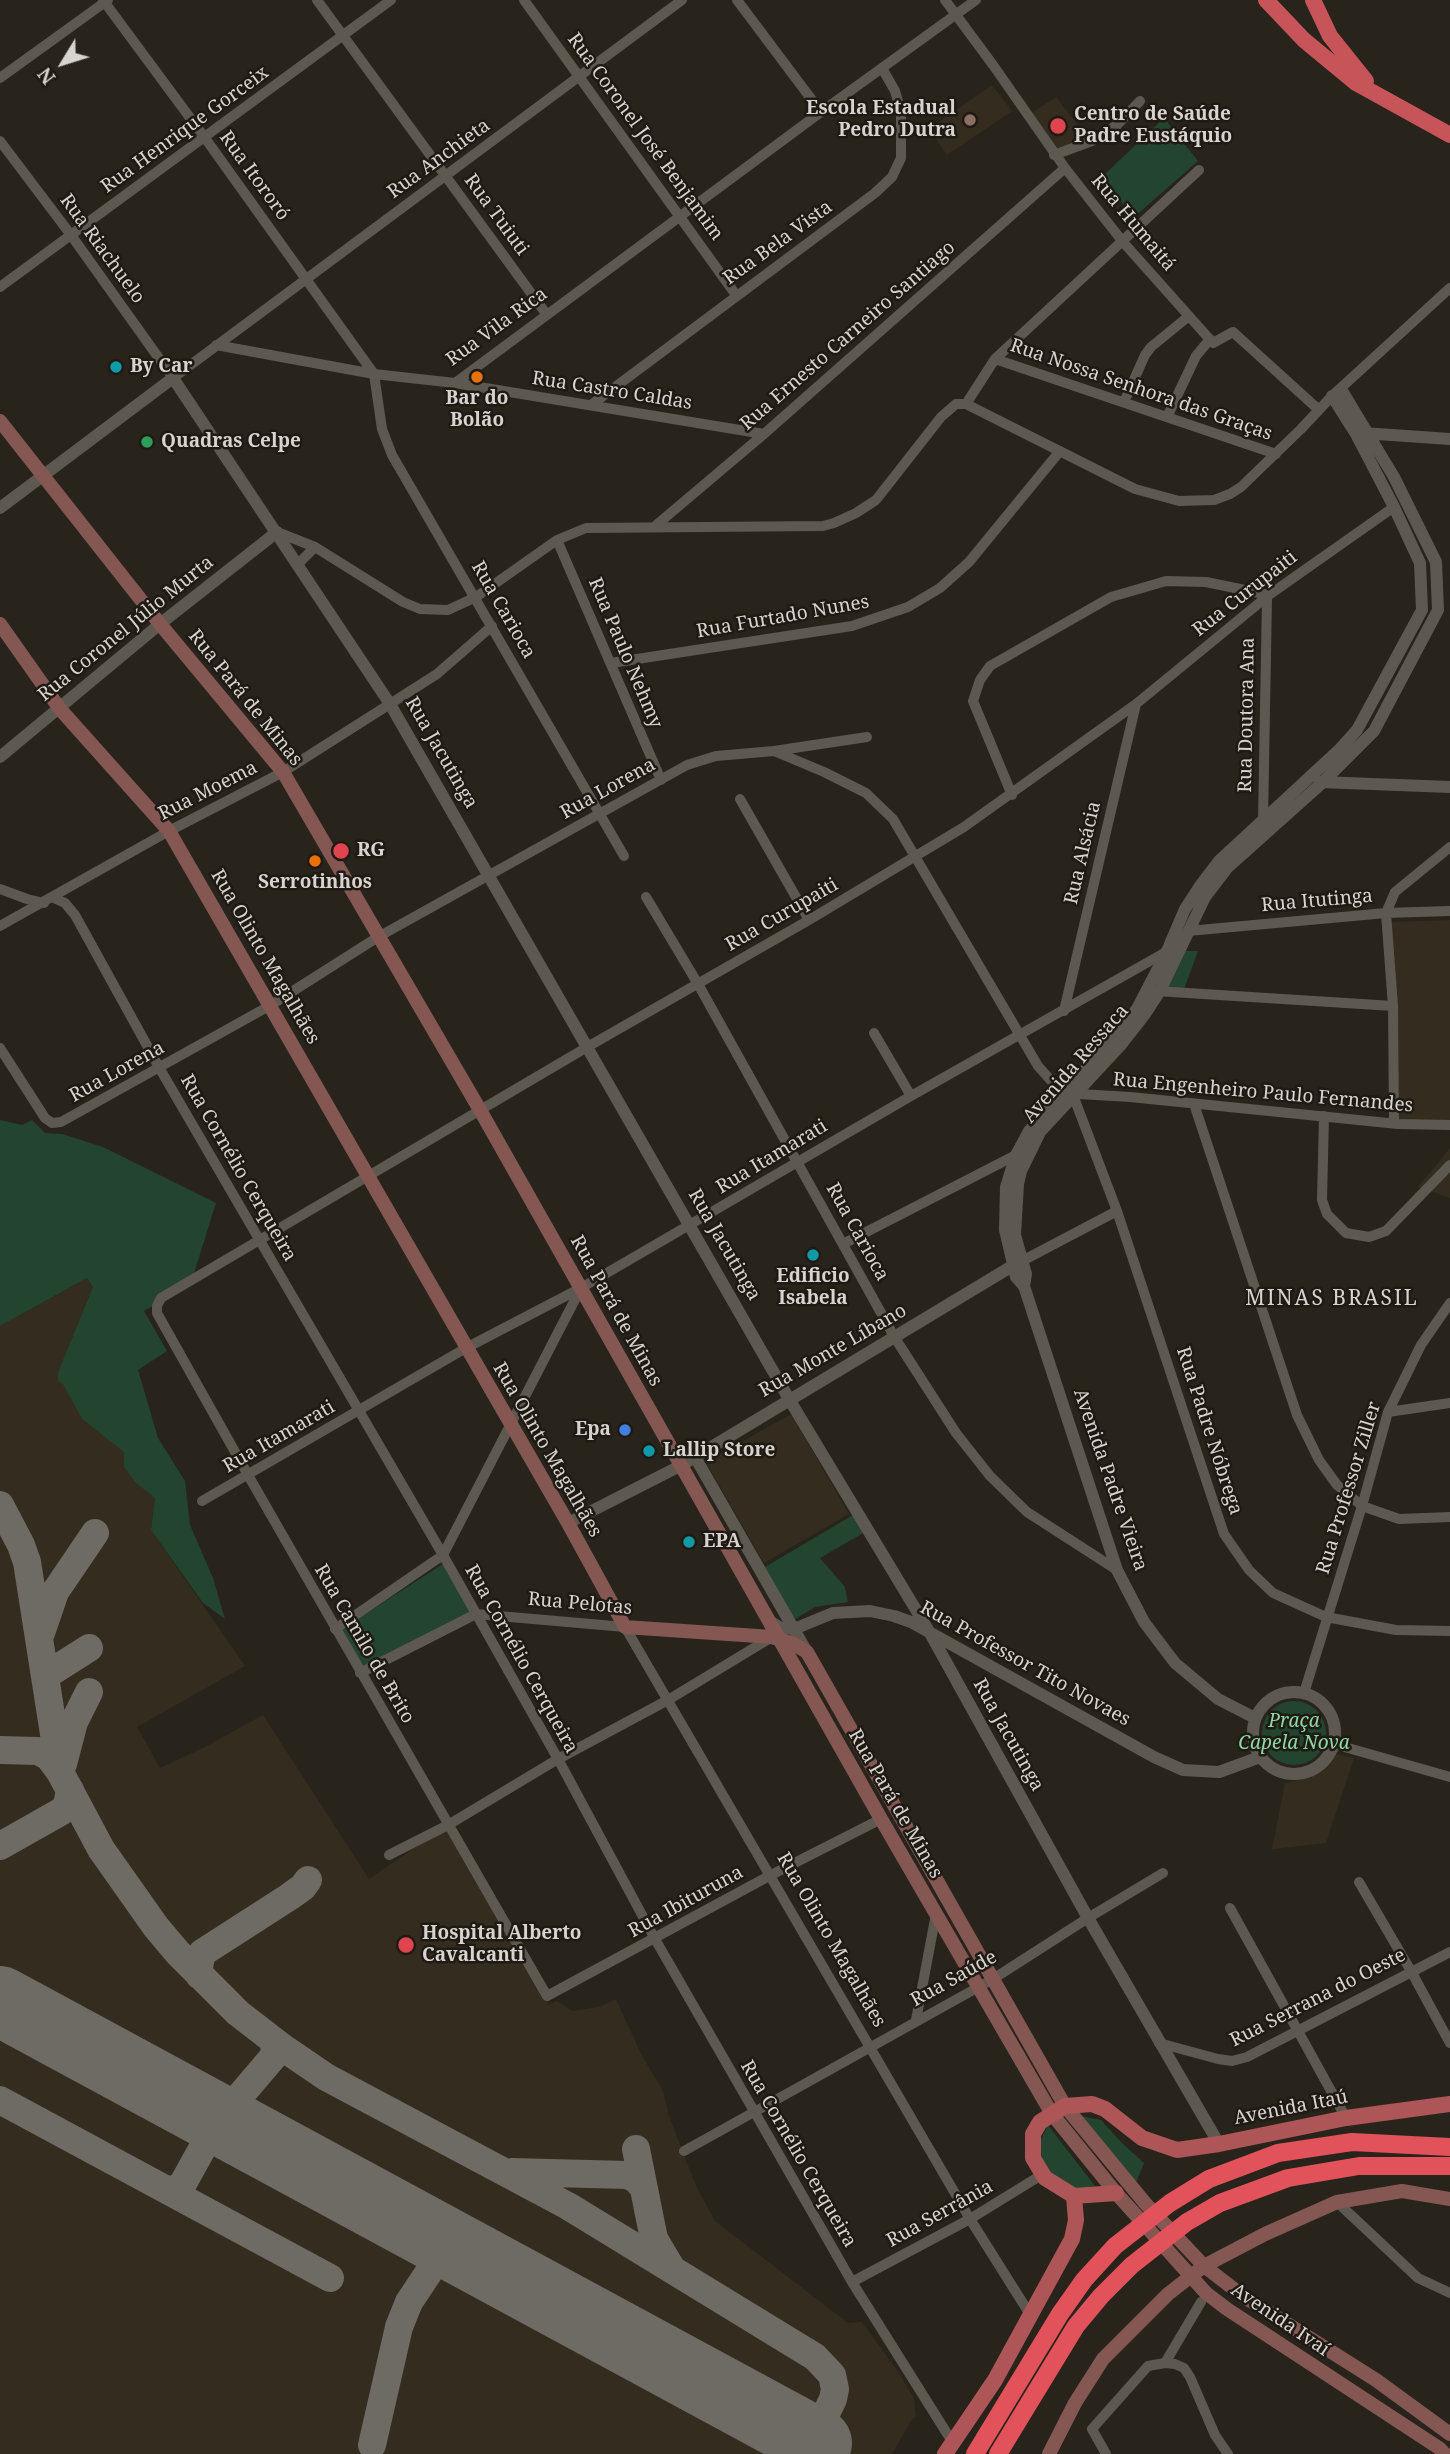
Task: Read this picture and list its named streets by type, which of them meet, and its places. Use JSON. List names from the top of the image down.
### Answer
{
  "streets": {
    "main road": [
      "Rua Pará de Minas",
      "Rua Olinto Magalhães",
      "Rua Pelotas",
      "Avenida Itaú",
      "Avenida Ivaí"
    ],
    "street": [
      "Rua Henrique Gorceix",
      "Rua Coronel José Benjamim",
      "Rua Anchieta",
      "Rua Itororó",
      "Rua Tuiuti",
      "Rua Humaitá",
      "Rua Bela Vista",
      "Rua Riachuelo",
      "Rua Vila Rica",
      "Rua Ernesto Carneiro Santiago",
      "Rua Nossa Senhora das Graças",
      "Rua Castro Caldas",
      "Rua Curupaiti",
      "Rua Carioca",
      "Rua Furtado Nunes",
      "Rua Coronel Júlio Murta",
      "Rua Paulo Nehmy",
      "Rua Doutora Ana",
      "Rua Jacutinga",
      "Rua Lorena",
      "Rua Moema",
      "Rua Alsácia",
      "Rua Itutinga",
      "Avenida Ressaca",
      "Rua Engenheiro Paulo Fernandes",
      "Rua Itamarati",
      "Rua Cornélio Cerqueira",
      "Rua Monte Líbano",
      "Rua Padre Nóbrega",
      "Avenida Padre Vieira",
      "Rua Professor Ziller",
      "Rua Camilo de Brito",
      "Rua Professor Tito Novaes",
      "Rua Ibituruna",
      "Rua Saúde",
      "Rua Serrana do Oeste",
      "Rua Serrânia"
    ]
  },
  "crossings": [
    ["Rua Henrique Gorceix", "Rua Itororó"],
    ["Rua Henrique Gorceix", "Rua Tuiuti"],
    ["Rua Henrique Gorceix", "Rua Riachuelo"],
    ["Rua Coronel José Benjamim", "Rua Anchieta"],
    ["Rua Coronel José Benjamim", "Rua Bela Vista"],
    ["Rua Coronel José Benjamim", "Rua Vila Rica"],
    ["Rua Anchieta", "Rua Itororó"],
    ["Rua Anchieta", "Rua Tuiuti"],
    ["Rua Anchieta", "Rua Vila Rica"],
    ["Rua Itororó", "Rua Vila Rica"],
    ["Rua Itororó", "Rua Carioca"],
    ["Rua Tuiuti", "Rua Vila Rica"],
    ["Rua Humaitá", "Rua Vila Rica"],
    ["Rua Humaitá", "Rua Ernesto Carneiro Santiago"],
    ["Rua Bela Vista", "Rua Vila Rica"],
    ["Rua Bela Vista", "Rua Castro Caldas"],
    ["Rua Riachuelo", "Rua Jacutinga"],
    ["Rua Vila Rica", "Rua Castro Caldas"],
    ["Rua Vila Rica", "Rua Carioca"],
    ["Rua Ernesto Carneiro Santiago", "Rua Castro Caldas"],
    ["Rua Curupaiti", "Rua Carioca"],
    ["Rua Curupaiti", "Rua Pará de Minas"],
    ["Rua Curupaiti", "Rua Doutora Ana"],
    ["Rua Curupaiti", "Rua Jacutinga"],
    ["Rua Curupaiti", "Rua Lorena"],
    ["Rua Curupaiti", "Rua Alsácia"],
    ["Rua Curupaiti", "Rua Olinto Magalhães"],
    ["Rua Curupaiti", "Rua Cornélio Cerqueira"],
    ["Rua Curupaiti", "Rua Camilo de Brito"],
    ["Rua Carioca", "Rua Lorena"],
    ["Rua Carioca", "Rua Moema"],
    ["Rua Carioca", "Rua Itamarati"],
    ["Rua Carioca", "Rua Monte Líbano"],
    ["Rua Carioca", "Avenida Padre Vieira"],
    ["Rua Furtado Nunes", "Rua Paulo Nehmy"],
    ["Rua Coronel Júlio Murta", "Rua Pará de Minas"],
    ["Rua Coronel Júlio Murta", "Rua Jacutinga"],
    ["Rua Coronel Júlio Murta", "Rua Olinto Magalhães"],
    ["Rua Paulo Nehmy", "Rua Lorena"],
    ["Rua Pará de Minas", "Rua Lorena"],
    ["Rua Pará de Minas", "Rua Moema"],
    ["Rua Pará de Minas", "Rua Itamarati"],
    ["Rua Pará de Minas", "Rua Monte Líbano"],
    ["Rua Pará de Minas", "Rua Pelotas"],
    ["Rua Pará de Minas", "Rua Professor Tito Novaes"],
    ["Rua Pará de Minas", "Rua Ibituruna"],
    ["Rua Pará de Minas", "Rua Saúde"],
    ["Rua Pará de Minas", "Avenida Itaú"],
    ["Rua Pará de Minas", "Avenida Ivaí"],
    ["Rua Doutora Ana", "Avenida Ressaca"],
    ["Rua Jacutinga", "Rua Lorena"],
    ["Rua Jacutinga", "Rua Moema"],
    ["Rua Jacutinga", "Rua Itamarati"],
    ["Rua Jacutinga", "Rua Monte Líbano"],
    ["Rua Jacutinga", "Rua Professor Tito Novaes"],
    ["Rua Jacutinga", "Rua Saúde"],
    ["Rua Jacutinga", "Rua Serrana do Oeste"],
    ["Rua Jacutinga", "Avenida Itaú"],
    ["Rua Lorena", "Rua Olinto Magalhães"],
    ["Rua Lorena", "Avenida Ressaca"],
    ["Rua Lorena", "Rua Engenheiro Paulo Fernandes"],
    ["Rua Lorena", "Rua Itamarati"],
    ["Rua Lorena", "Rua Cornélio Cerqueira"],
    ["Rua Lorena", "Rua Padre Nóbrega"],
    ["Rua Moema", "Rua Olinto Magalhães"],
    ["Rua Moema", "Rua Cornélio Cerqueira"],
    ["Rua Alsácia", "Rua Itamarati"],
    ["Rua Itutinga", "Avenida Ressaca"],
    ["Rua Olinto Magalhães", "Rua Itamarati"],
    ["Rua Olinto Magalhães", "Rua Monte Líbano"],
    ["Rua Olinto Magalhães", "Rua Pelotas"],
    ["Rua Olinto Magalhães", "Rua Ibituruna"],
    ["Rua Olinto Magalhães", "Rua Saúde"],
    ["Rua Olinto Magalhães", "Rua Serrânia"],
    ["Avenida Ressaca", "Rua Engenheiro Paulo Fernandes"],
    ["Avenida Ressaca", "Rua Itamarati"],
    ["Avenida Ressaca", "Rua Monte Líbano"],
    ["Avenida Ressaca", "Rua Padre Nóbrega"],
    ["Avenida Ressaca", "Avenida Padre Vieira"],
    ["Rua Engenheiro Paulo Fernandes", "Rua Padre Nóbrega"],
    ["Rua Itamarati", "Rua Cornélio Cerqueira"],
    ["Rua Itamarati", "Rua Camilo de Brito"],
    ["Rua Cornélio Cerqueira", "Rua Pelotas"],
    ["Rua Cornélio Cerqueira", "Rua Ibituruna"],
    ["Rua Cornélio Cerqueira", "Rua Saúde"],
    ["Rua Cornélio Cerqueira", "Rua Serrânia"],
    ["Rua Monte Líbano", "Rua Padre Nóbrega"],
    ["Rua Padre Nóbrega", "Rua Professor Ziller"],
    ["Avenida Padre Vieira", "Rua Professor Ziller"],
    ["Avenida Padre Vieira", "Rua Professor Tito Novaes"],
    ["Rua Professor Ziller", "Rua Professor Tito Novaes"],
    ["Rua Camilo de Brito", "Rua Ibituruna"]
  ],
  "districts": ["MINAS BRASIL"],
  "parks": ["Praça Capela Nova"],
  "places": [
    "Escola Estadual Pedro Dutra",
    "Centro de Saúde Padre Eustáquio",
    "By Car",
    "Bar do Bolão",
    "Quadras Celpe",
    "RG",
    "Serrotinhos",
    "Edificio Isabela",
    "Epa",
    "Lallip Store",
    "EPA",
    "Hospital Alberto Cavalcanti"
  ],
  "north": "bottom left"
}
